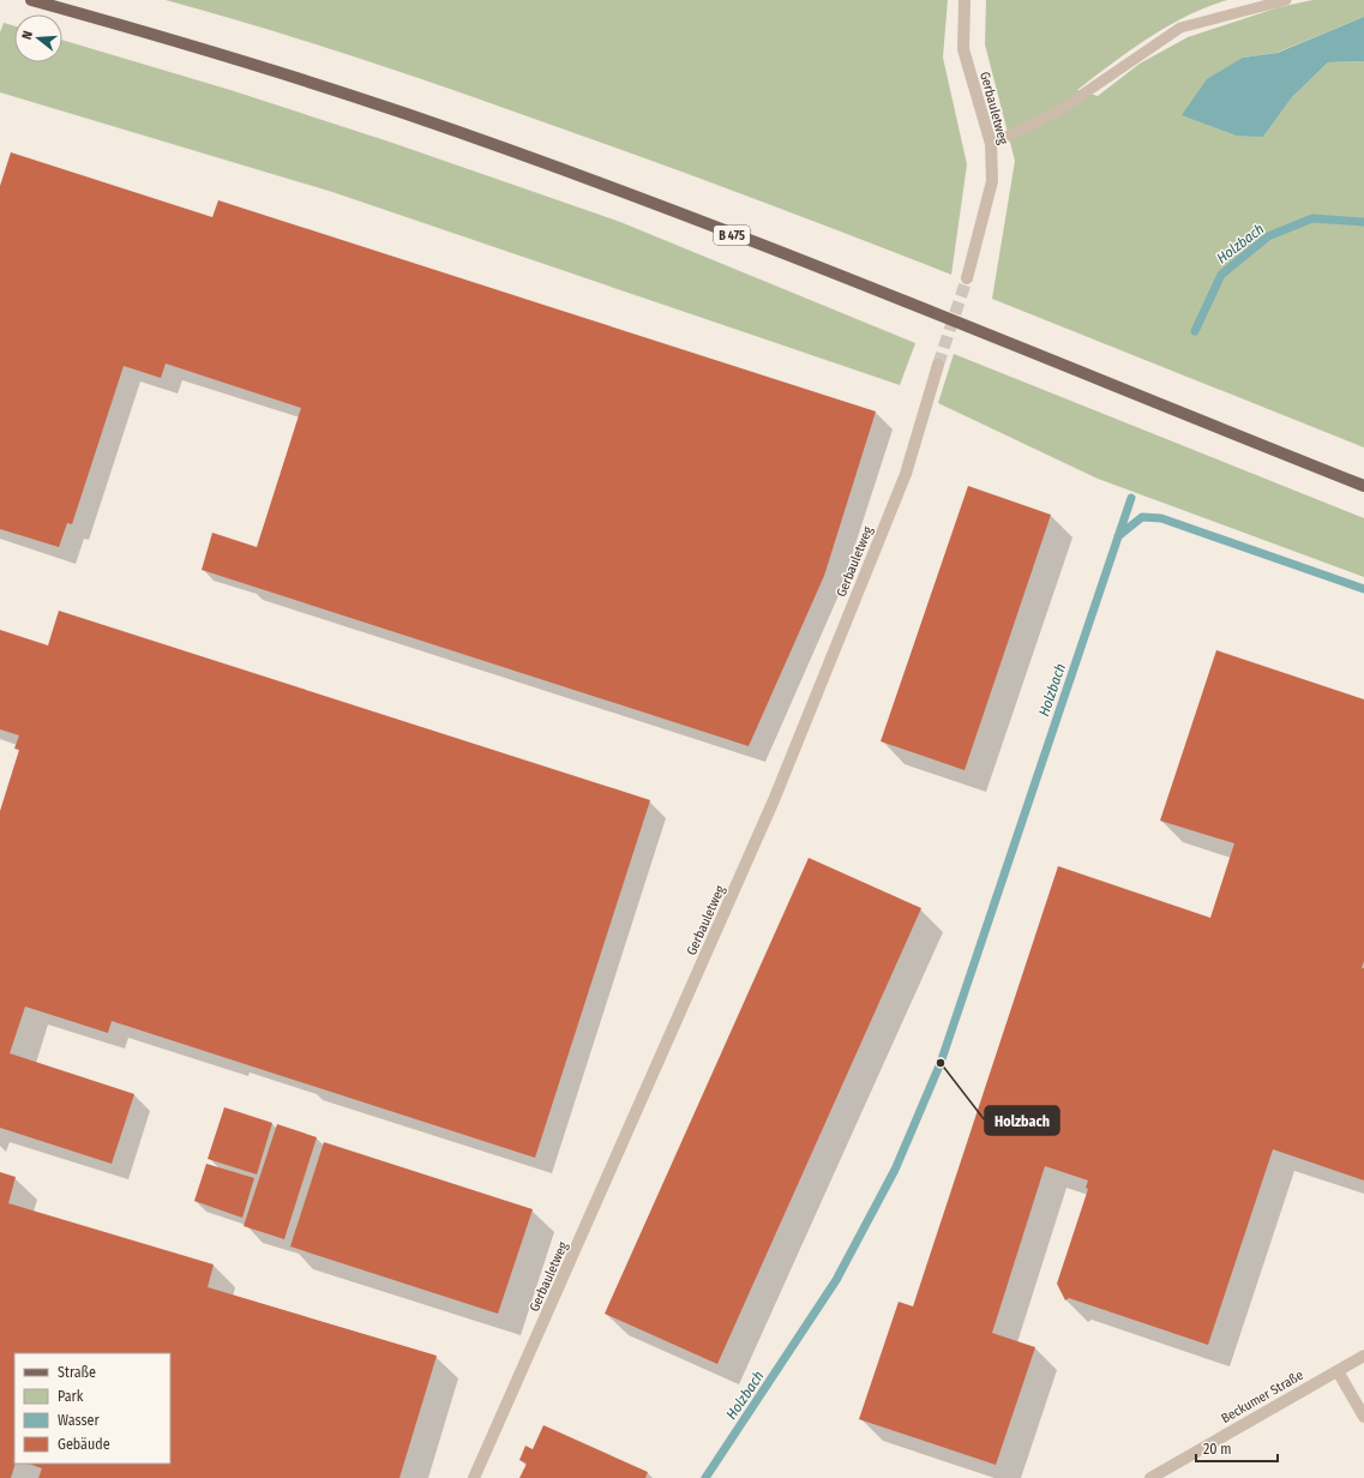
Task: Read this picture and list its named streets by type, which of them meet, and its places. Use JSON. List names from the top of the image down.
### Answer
{
  "streets": {
    "main road": ["B 475"],
    "street": ["Gerbauletweg", "Beckumer Straße"]
  },
  "water": ["Holzbach"],
  "places": ["Holzbach"],
  "legend": [
    "Straße",
    "Park",
    "Wasser",
    "Gebäude"
  ],
  "scale_bar": "20 m",
  "north": "left"
}
